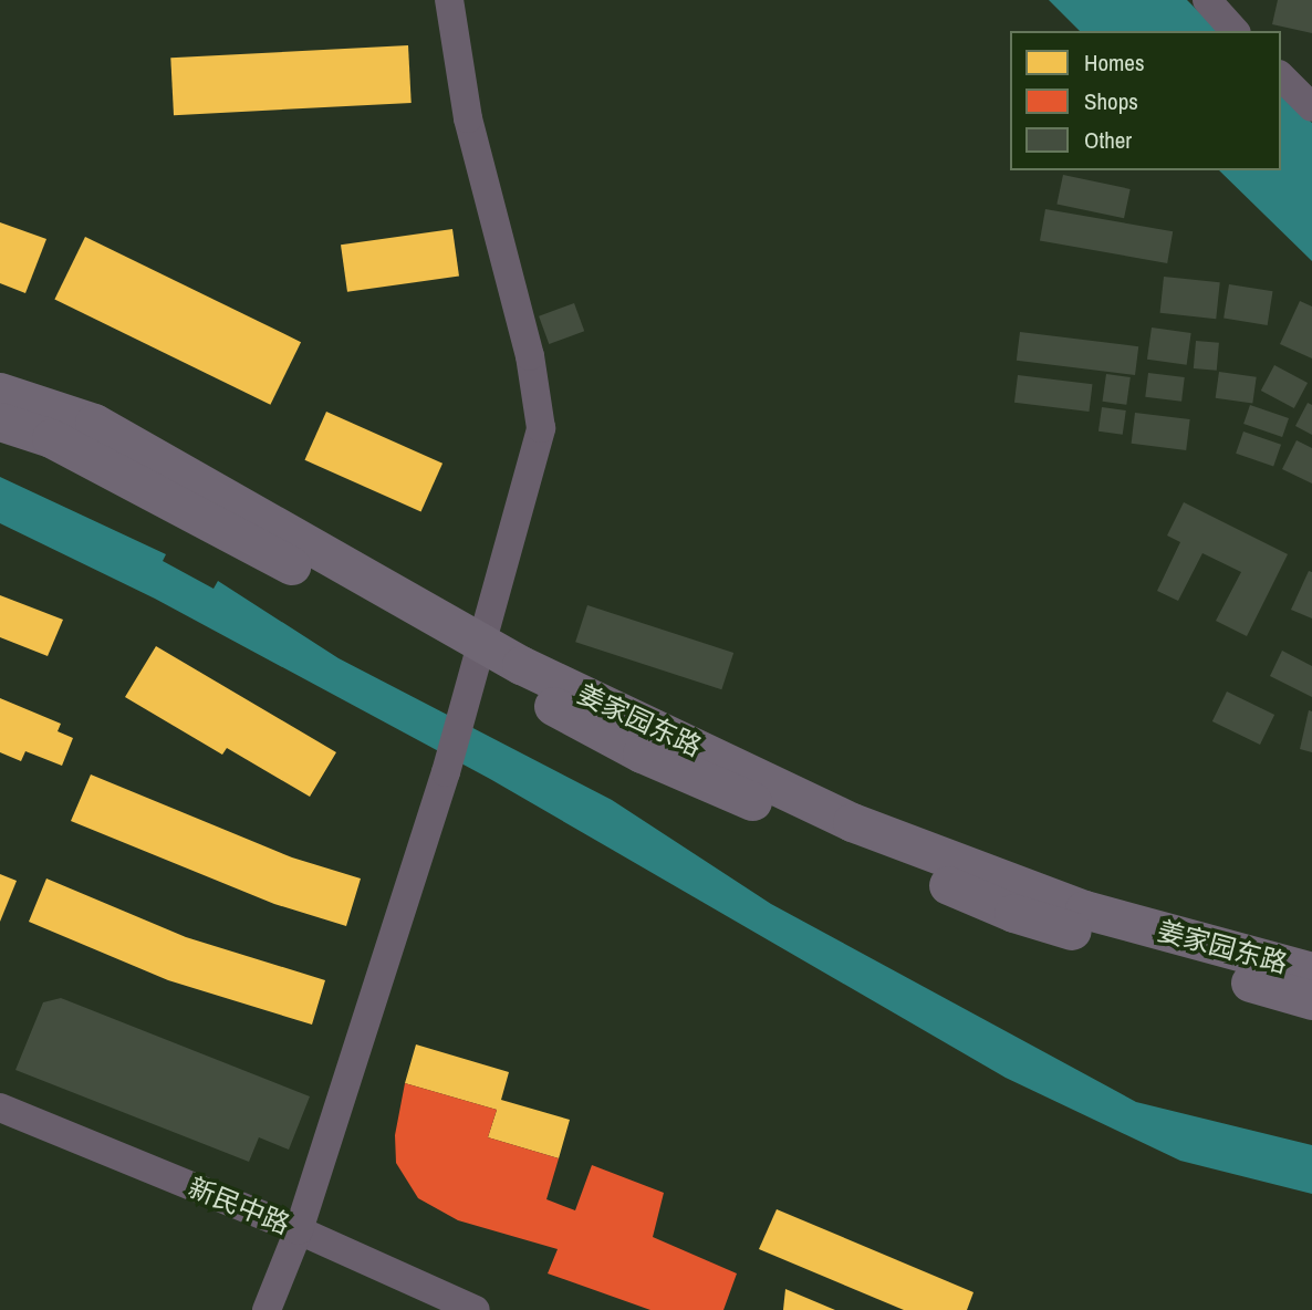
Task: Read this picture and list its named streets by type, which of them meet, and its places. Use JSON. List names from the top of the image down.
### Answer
{
  "streets": {
    "main road": ["姜家园东路"],
    "street": ["新民中路"]
  },
  "legend": ["Homes", "Shops", "Other"]
}
